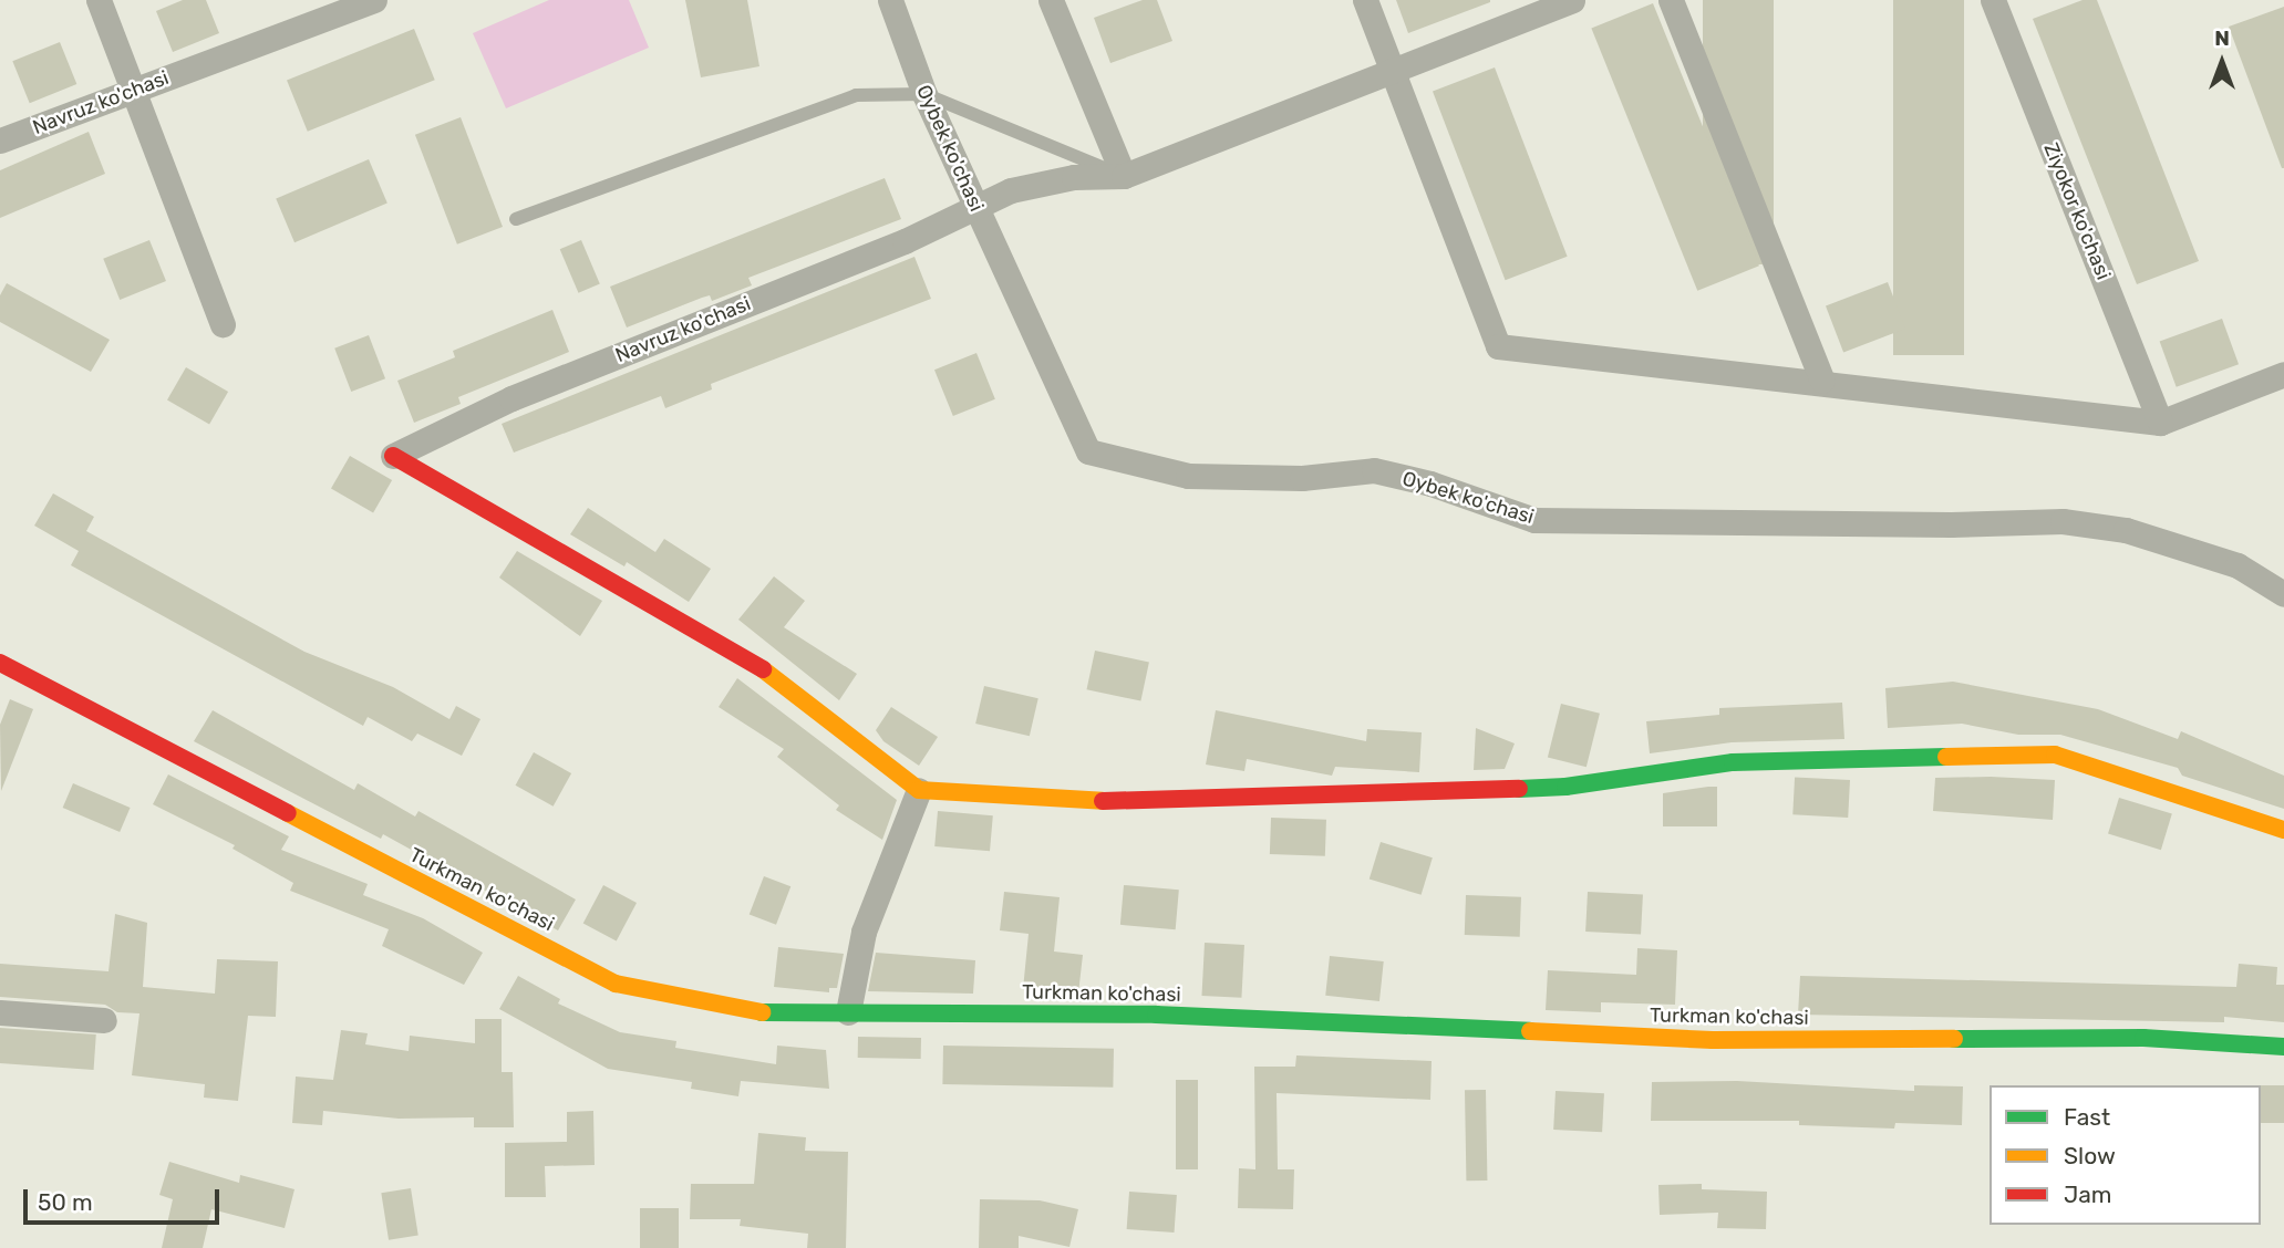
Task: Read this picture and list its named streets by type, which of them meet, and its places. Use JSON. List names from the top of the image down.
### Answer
{
  "streets": {
    "street": [
      "Navruz ko'chasi",
      "Oybek ko'chasi",
      "Ziyokor ko'chasi",
      "Turkman ko'chasi"
    ]
  },
  "crossings": [
    ["Navruz ko'chasi", "Oybek ko'chasi"]
  ],
  "legend": ["Fast", "Slow", "Jam"],
  "scale_bar": "50 m",
  "north": "top"
}
